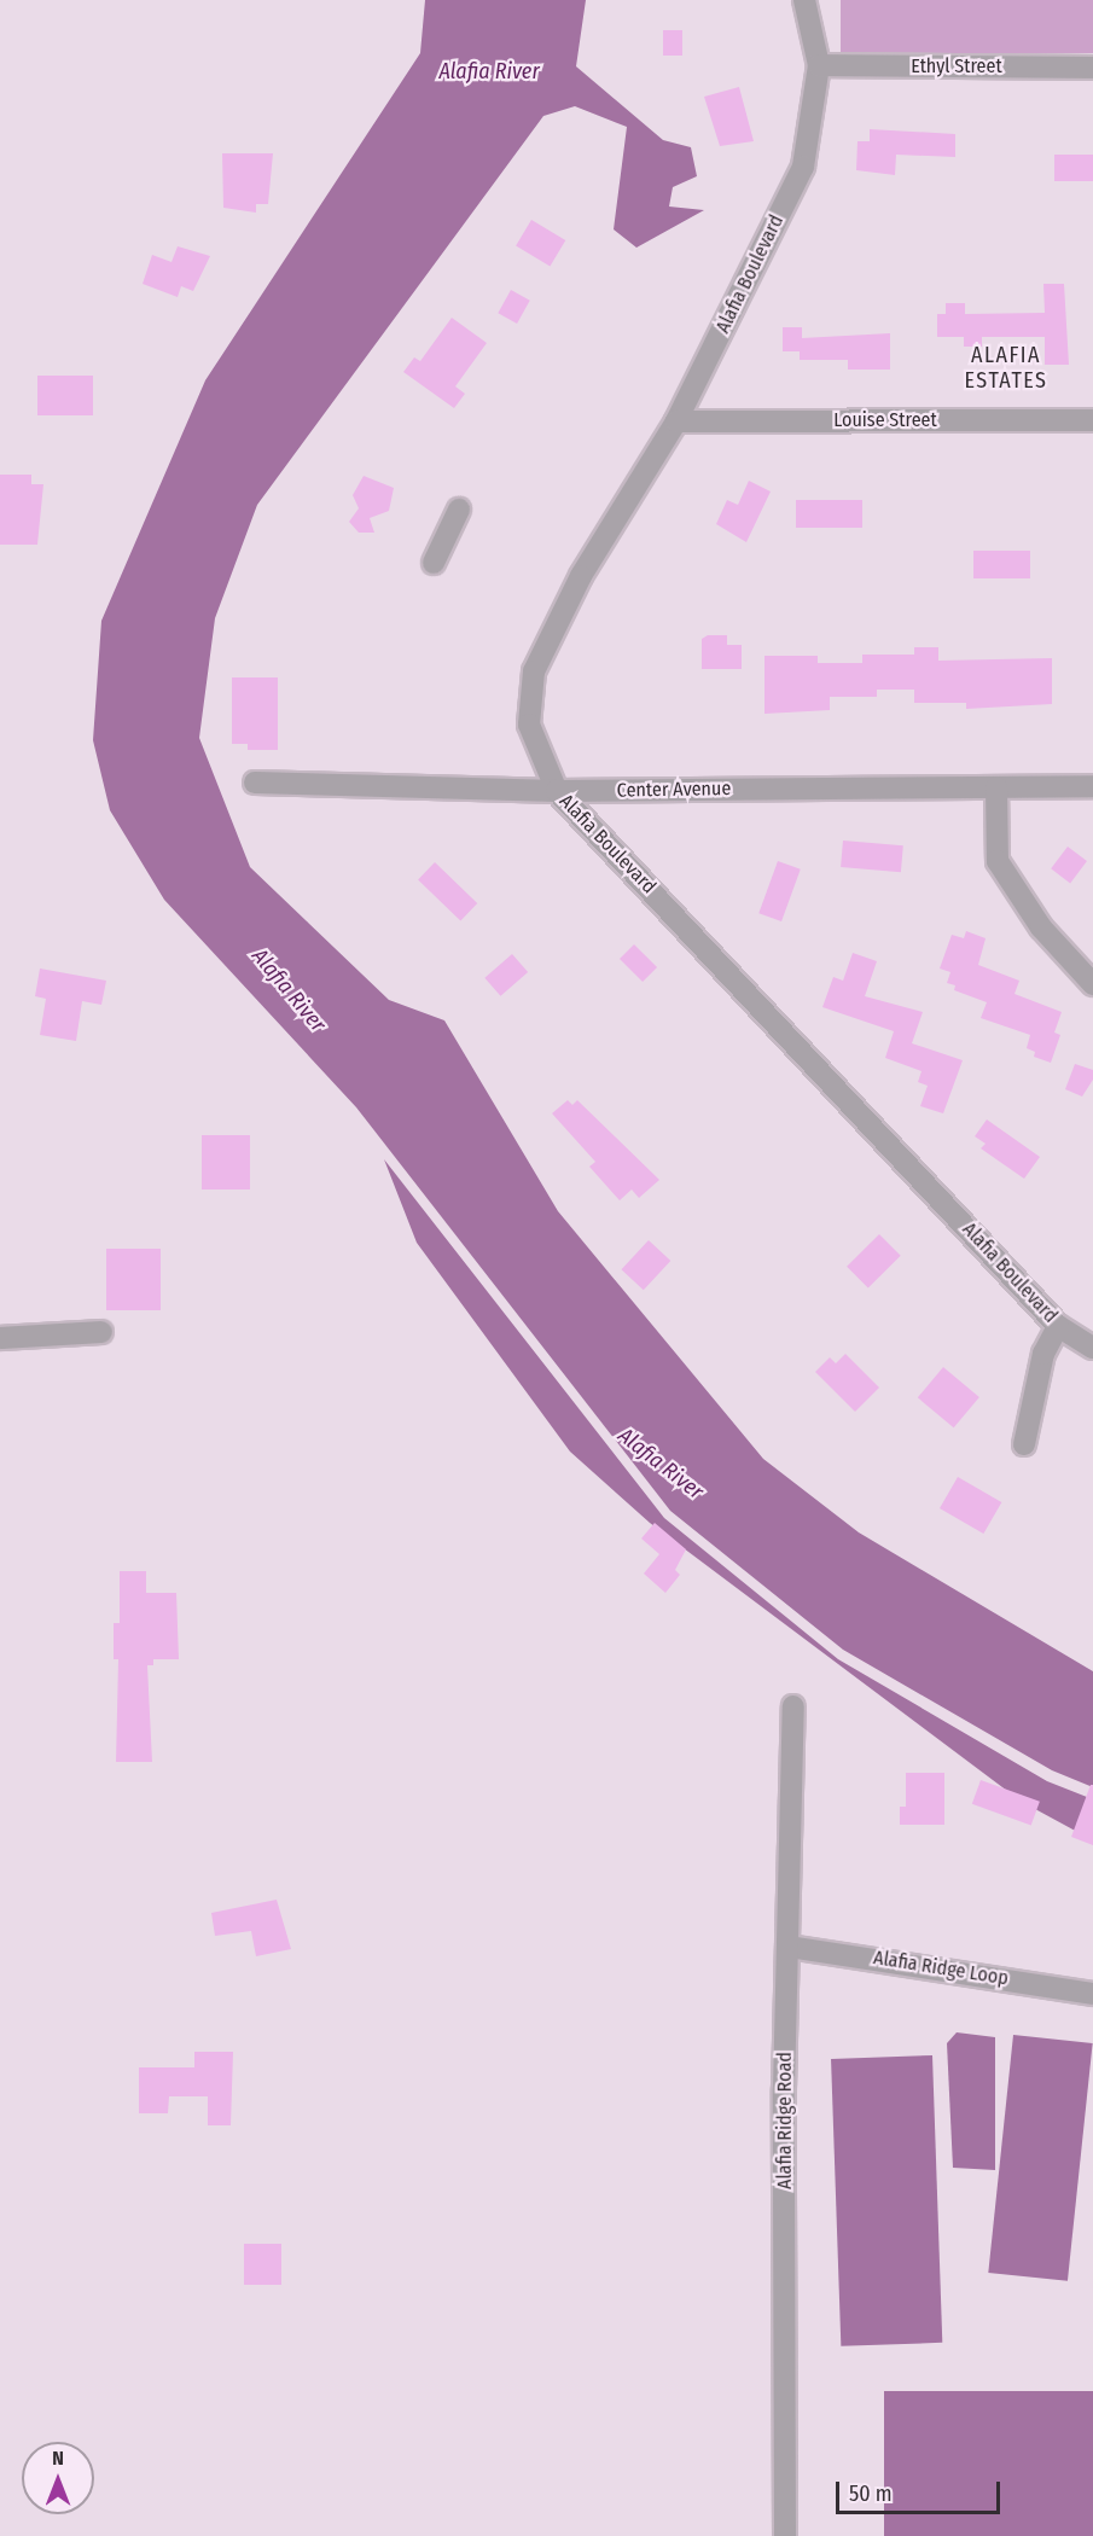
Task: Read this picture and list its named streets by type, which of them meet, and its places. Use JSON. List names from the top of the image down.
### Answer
{
  "streets": {
    "street": [
      "Ethyl Street",
      "Alafia Boulevard",
      "Louise Street",
      "Center Avenue",
      "Alafia Ridge Loop",
      "Alafia Ridge Road"
    ]
  },
  "crossings": [
    ["Ethyl Street", "Alafia Boulevard"],
    ["Alafia Boulevard", "Louise Street"],
    ["Alafia Boulevard", "Center Avenue"],
    ["Alafia Ridge Loop", "Alafia Ridge Road"]
  ],
  "districts": ["ALAFIA ESTATES"],
  "water": ["Alafia River"],
  "scale_bar": "50 m",
  "north": "top"
}
